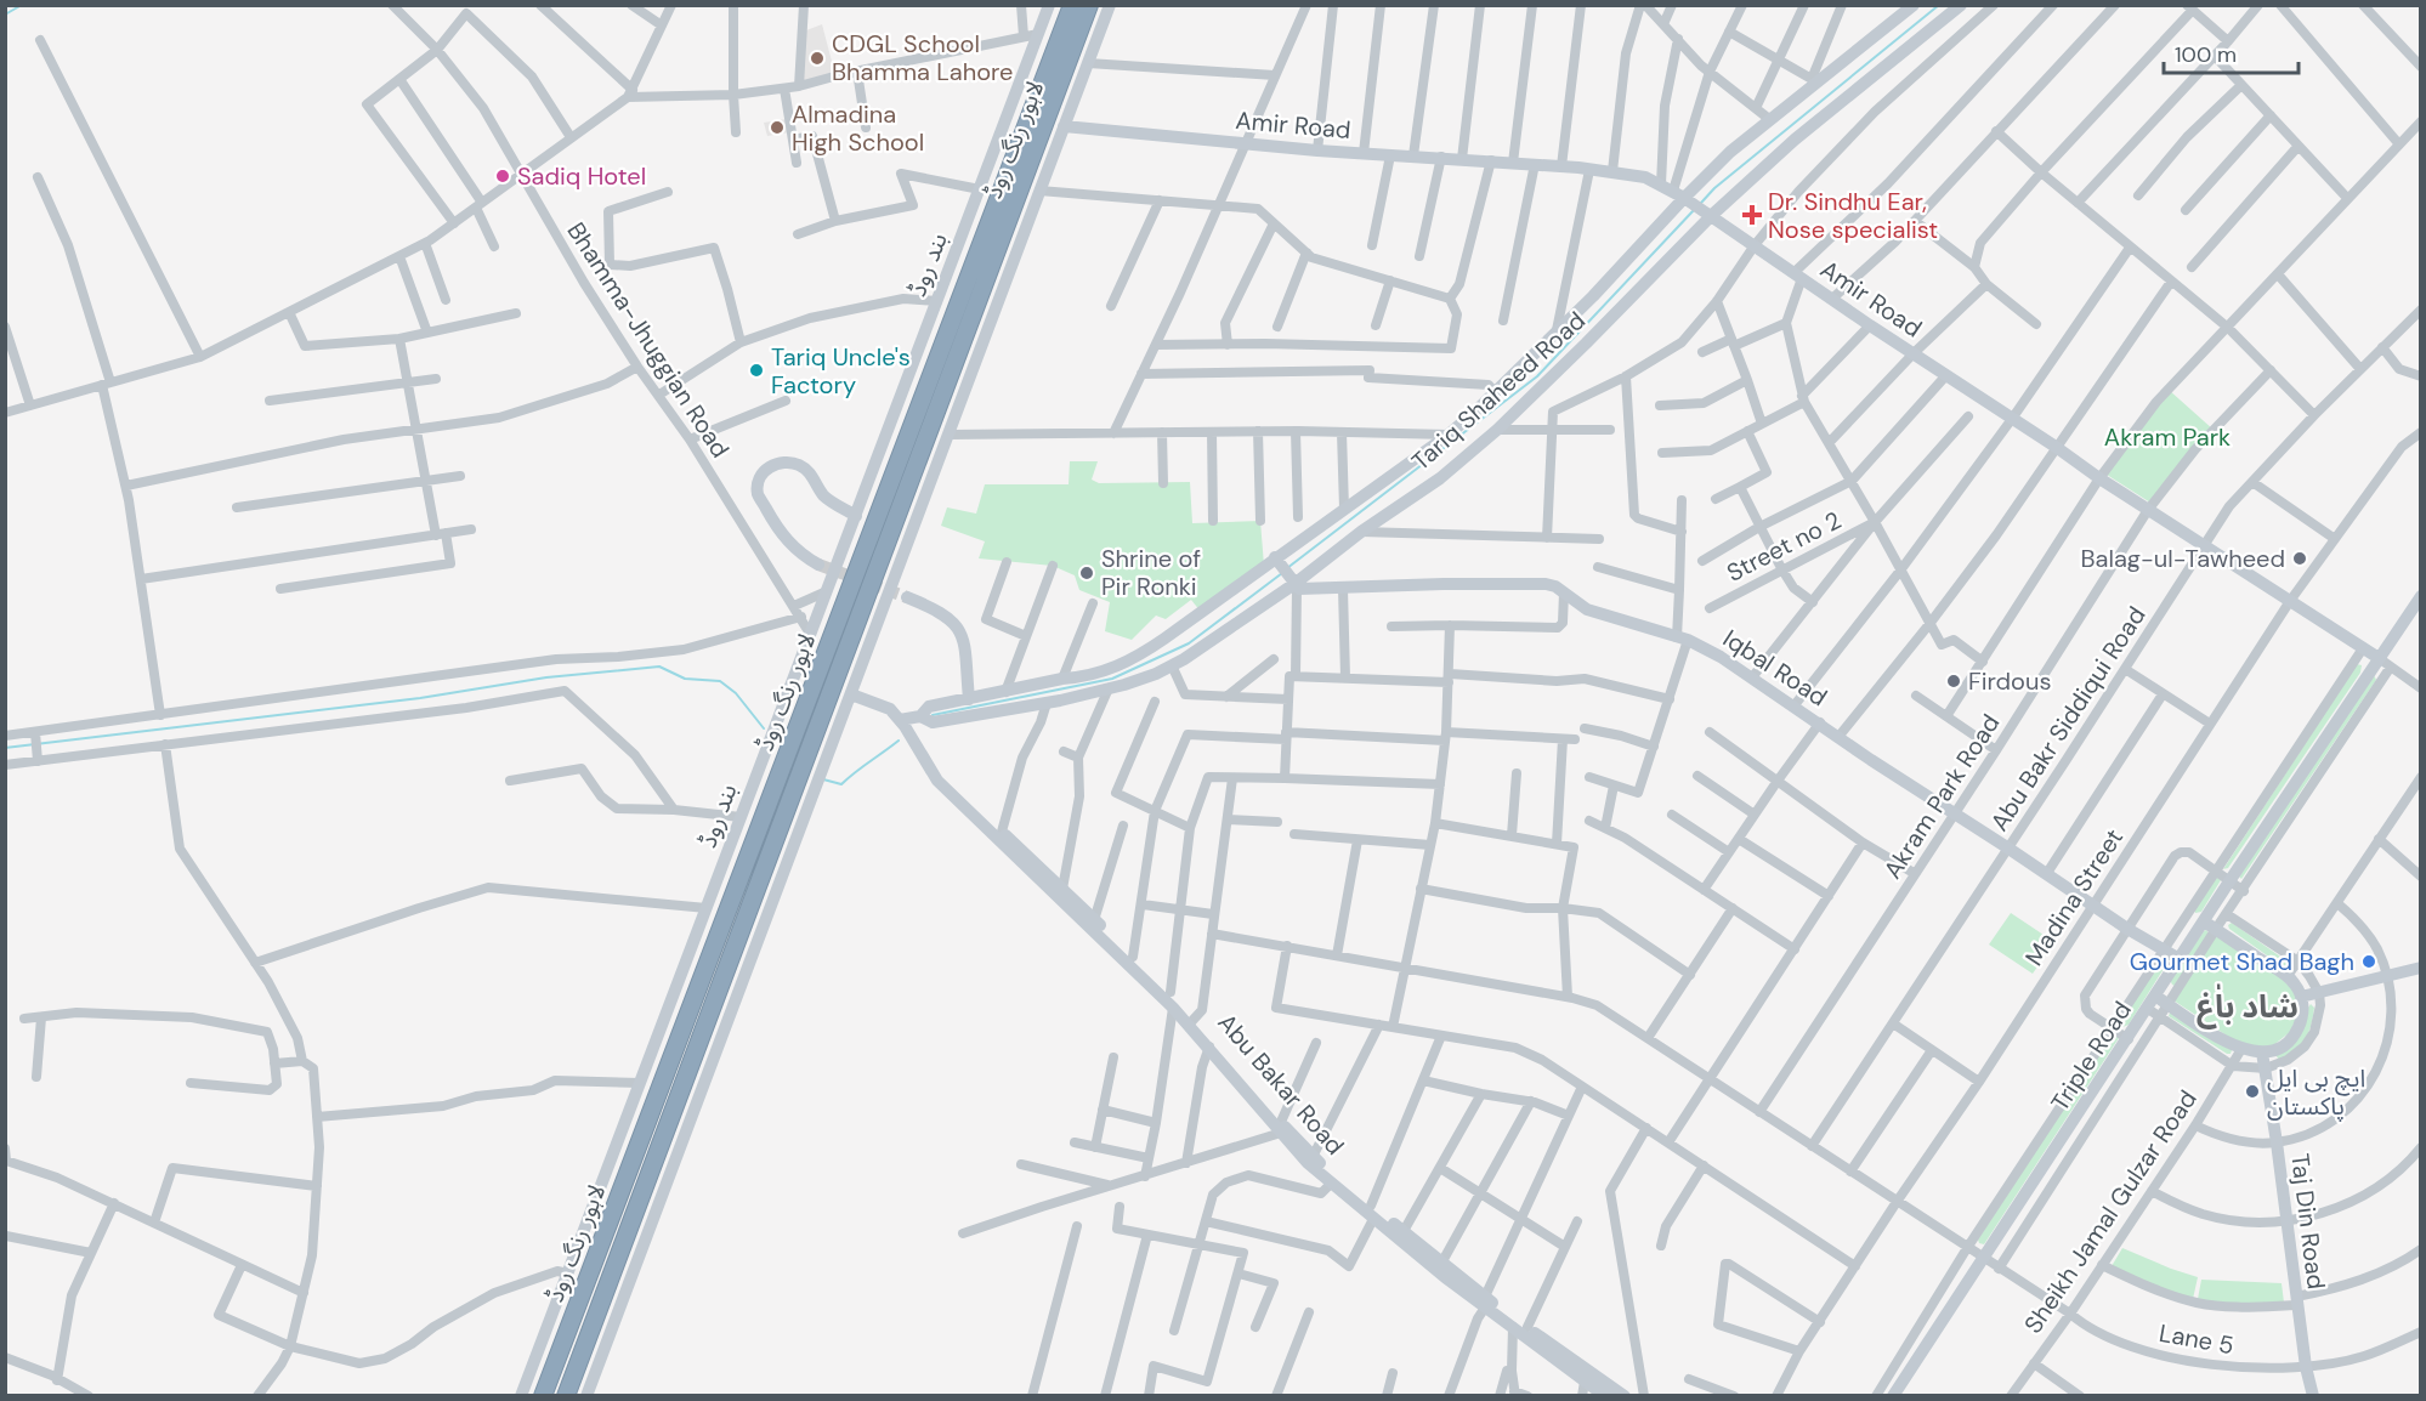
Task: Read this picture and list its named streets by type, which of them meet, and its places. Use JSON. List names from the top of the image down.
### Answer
{
  "streets": {
    "highway": ["لاہور رنگ روڈ"],
    "main road": [
      "Amir Road",
      "بند روڈ",
      "Tariq Shaheed Road",
      "Iqbal Road",
      "Triple Road",
      "Abu Bakar Road",
      "Taj Din Road"
    ],
    "street": [
      "Bhamma-Jhuggian Road",
      "Street no 2",
      "Abu Bakr Siddiqui Road",
      "Akram Park Road",
      "Madina Street",
      "Sheikh Jamal Gulzar Road",
      "Lane 5"
    ]
  },
  "crossings": [
    ["Amir Road", "Tariq Shaheed Road"],
    ["Amir Road", "Abu Bakr Siddiqui Road"],
    ["Amir Road", "Akram Park Road"],
    ["Amir Road", "Madina Street"],
    ["Amir Road", "Triple Road"],
    ["بند روڈ", "Bhamma-Jhuggian Road"],
    ["Tariq Shaheed Road", "Iqbal Road"],
    ["Tariq Shaheed Road", "Abu Bakar Road"],
    ["Iqbal Road", "Abu Bakr Siddiqui Road"],
    ["Iqbal Road", "Akram Park Road"],
    ["Iqbal Road", "Madina Street"],
    ["Iqbal Road", "Triple Road"],
    ["Abu Bakr Siddiqui Road", "Lane 5"],
    ["Akram Park Road", "Lane 5"],
    ["Madina Street", "Lane 5"],
    ["Triple Road", "Lane 5"],
    ["Sheikh Jamal Gulzar Road", "Lane 5"],
    ["Taj Din Road", "Lane 5"]
  ],
  "districts": ["شاد باٰغ"],
  "parks": ["Akram Park"],
  "places": {
    "other": [
      "CDGL School Bhamma Lahore",
      "Almadina High School",
      "Sadiq Hotel",
      "Tariq Uncle's Factory",
      "Balag-ul-Tawheed",
      "Shrine of Pir Ronki",
      "Firdous",
      "Gourmet Shad Bagh",
      "ایچ بی ایل پاکستان"
    ],
    "health": ["Dr. Sindhu Ear, Nose specialist"]
  },
  "scale_bar": "100 m"
}
